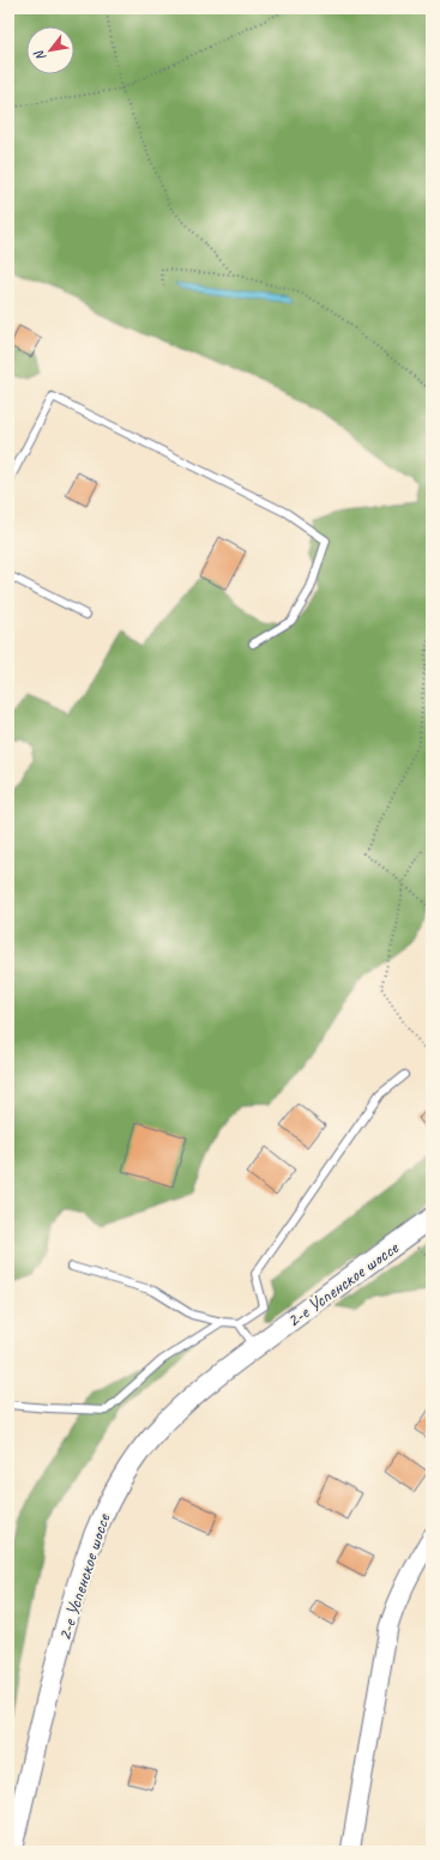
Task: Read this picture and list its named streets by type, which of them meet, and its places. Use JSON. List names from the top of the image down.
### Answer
{
  "streets": {
    "main road": ["2-е Успенское шоссе"]
  },
  "north": "bottom left"
}
